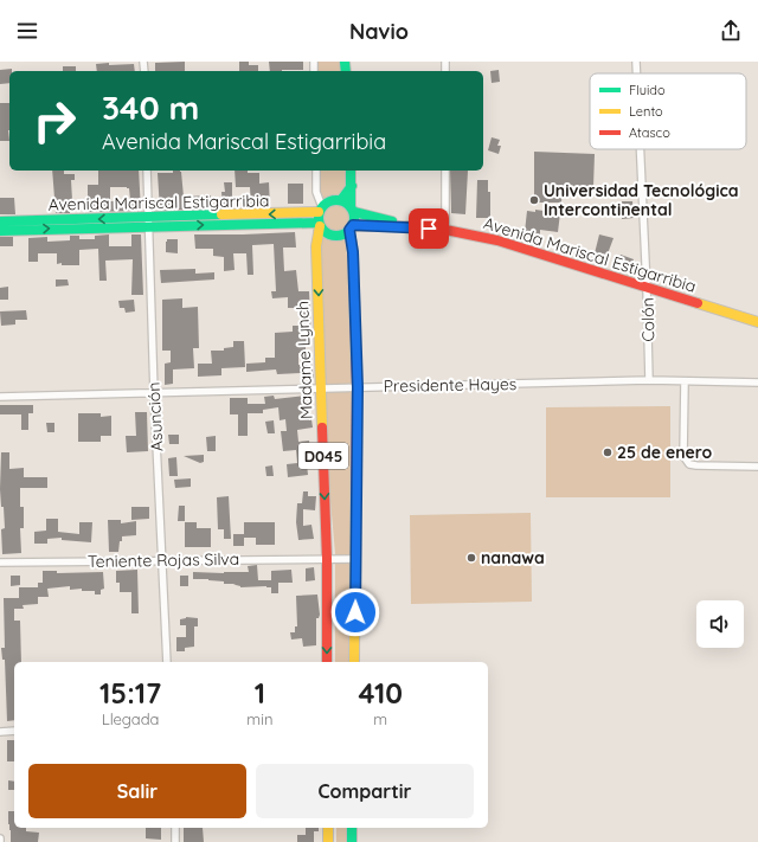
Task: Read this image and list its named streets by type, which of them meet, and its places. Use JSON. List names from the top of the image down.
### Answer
{
  "streets": {
    "main road": ["Avenida Mariscal Estigarribia", "Madame Lynch", "D045"],
    "street": [
      "Colón",
      "Presidente Hayes",
      "Asunción",
      "Teniente Rojas Silva"
    ]
  },
  "crossings": [
    ["Avenida Mariscal Estigarribia", "Colón"],
    ["Avenida Mariscal Estigarribia", "Madame Lynch"],
    ["Avenida Mariscal Estigarribia", "Asunción"],
    ["Avenida Mariscal Estigarribia", "D045"],
    ["Colón", "Presidente Hayes"],
    ["Madame Lynch", "Presidente Hayes"],
    ["Madame Lynch", "D045"],
    ["Madame Lynch", "Teniente Rojas Silva"],
    ["Presidente Hayes", "Asunción"],
    ["Presidente Hayes", "D045"],
    ["Asunción", "Teniente Rojas Silva"],
    ["D045", "Teniente Rojas Silva"]
  ],
  "places": ["Universidad Tecnológica Intercontinental", "25 de enero", "nanawa"],
  "legend": ["Fluido", "Lento", "Atasco"],
  "page": {
    "header": "Navio",
    "turn": ["340 m", "Avenida Mariscal Estigarribia"],
    "eta": [
      "15:17",
      "Llegada",
      "1",
      "min",
      "410",
      "m"
    ],
    "buttons": ["Salir", "Compartir"]
  }
}
